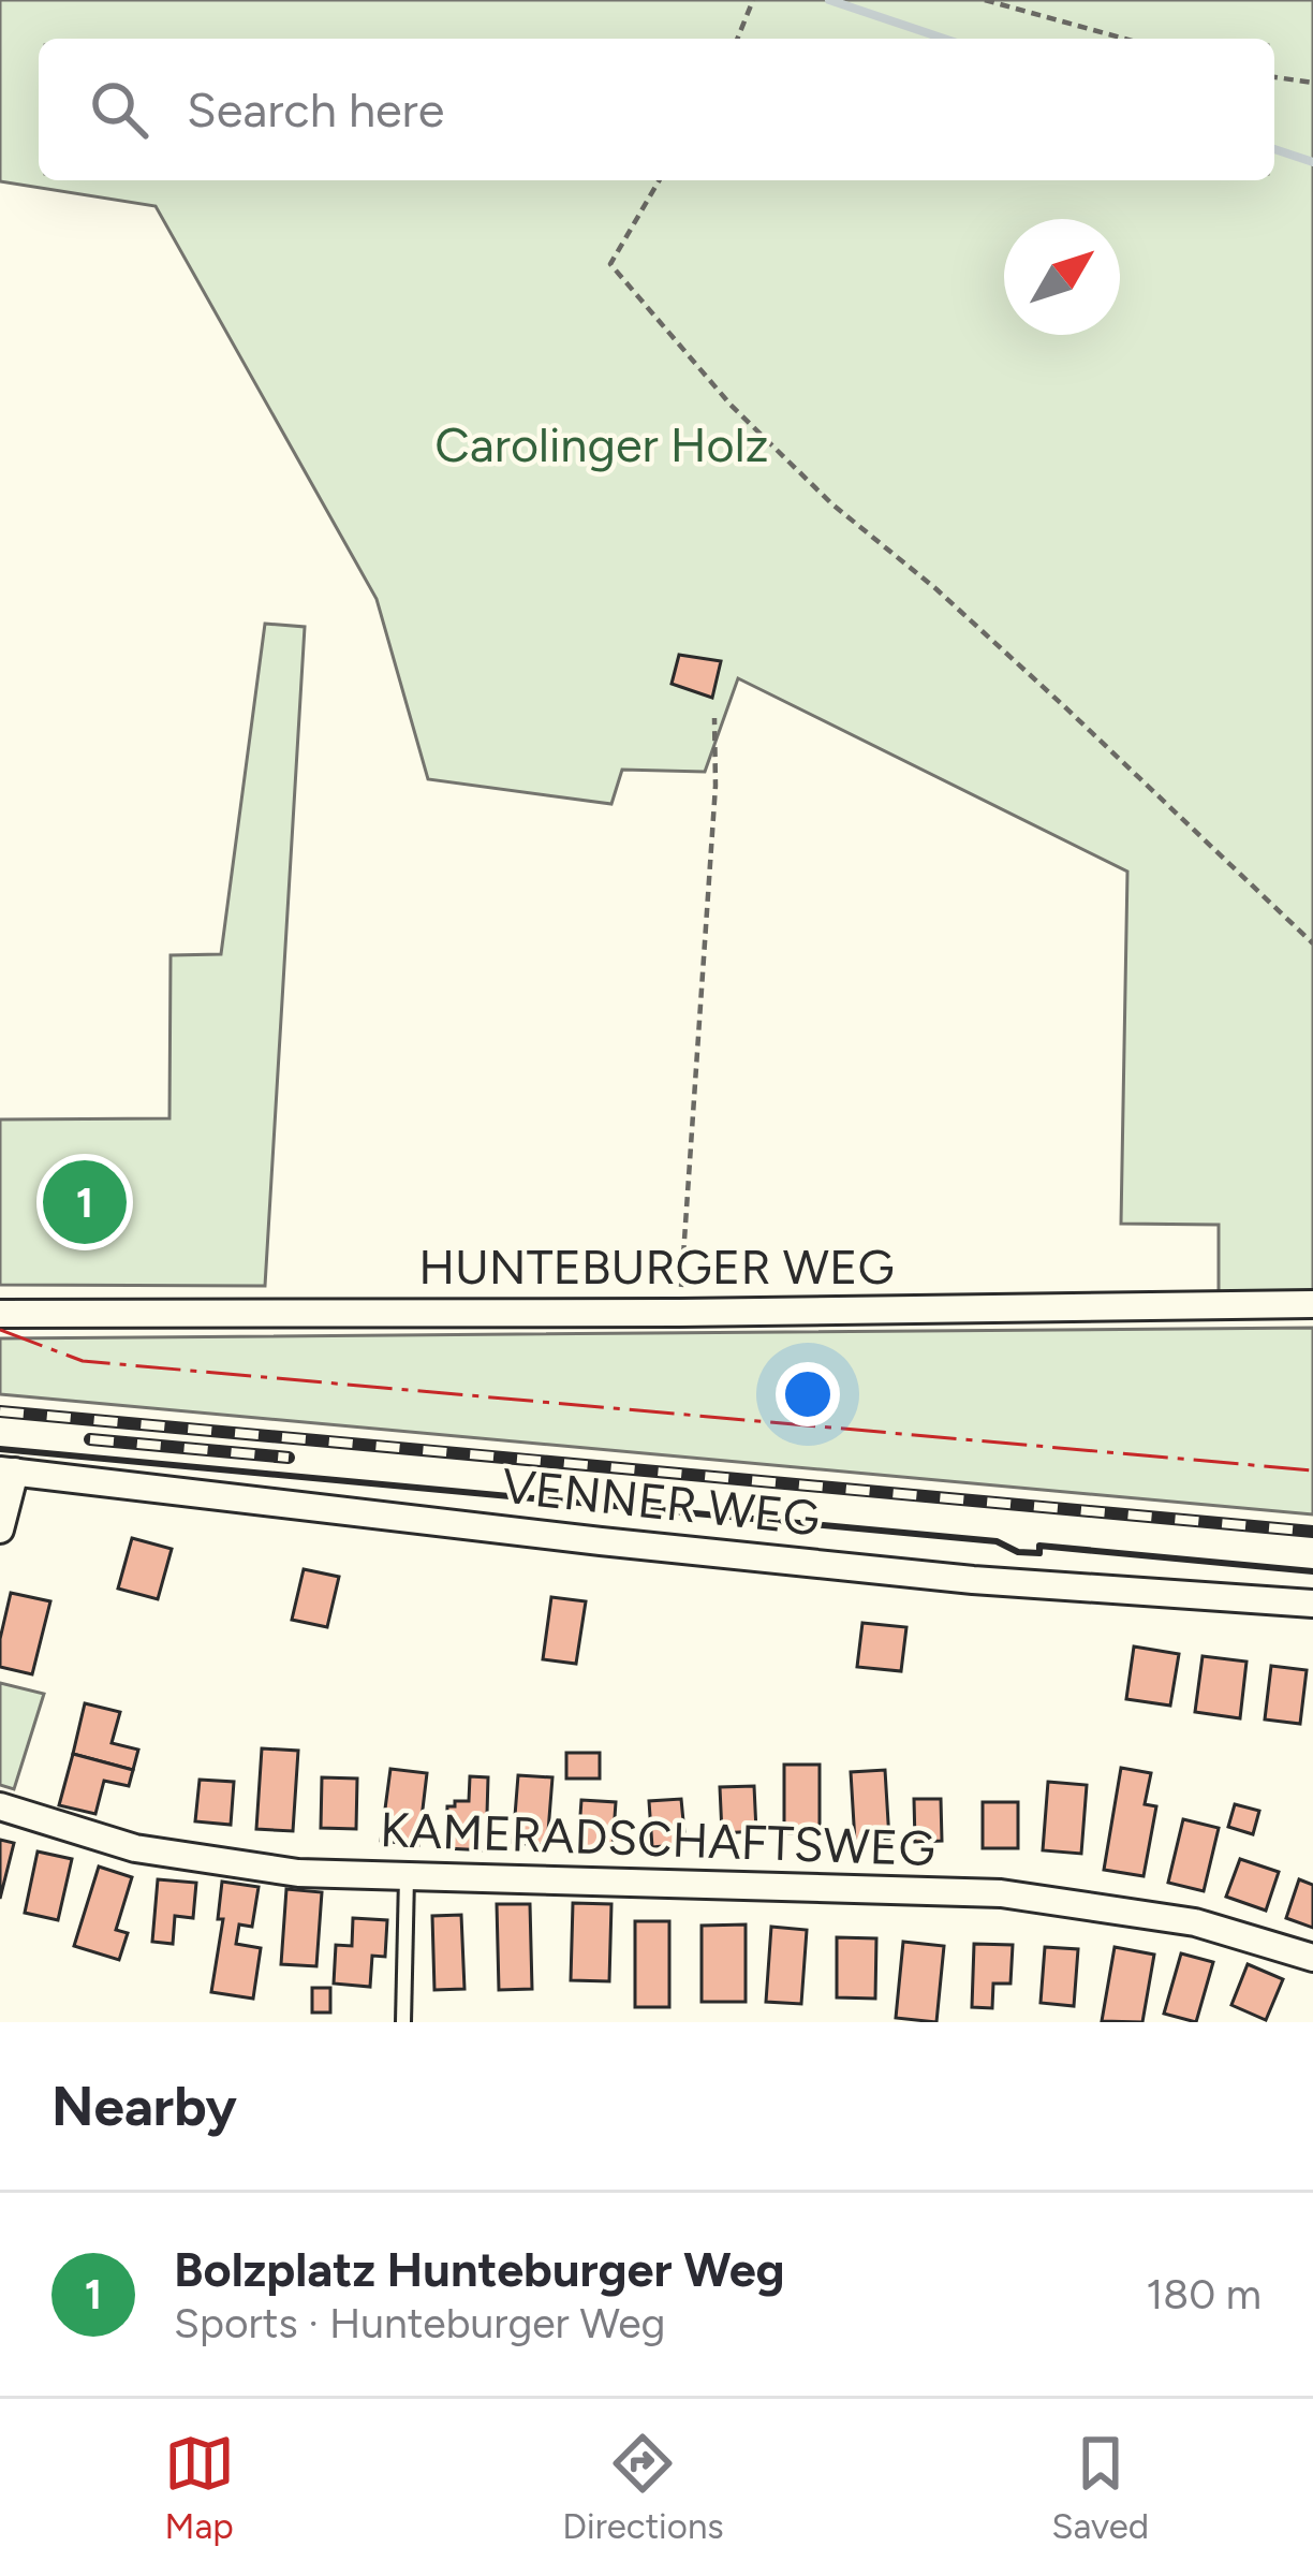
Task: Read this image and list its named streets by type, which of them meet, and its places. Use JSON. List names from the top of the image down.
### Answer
{
  "streets": {
    "street": ["HUNTEBURGER WEG", "VENNER WEG", "KAMERADSCHAFTSWEG"]
  },
  "parks": ["Carolinger Holz"],
  "north": "top right",
  "page": {
    "search": "Search here",
    "pins": "1",
    "heading": "Nearby",
    "list": [
      {
        "mark": "1",
        "name": "Bolzplatz Hunteburger Weg",
        "note": "Sports · Hunteburger Weg",
        "value": "180 m"
      }
    ],
    "nav": ["Map", "Directions", "Saved"]
  }
}
